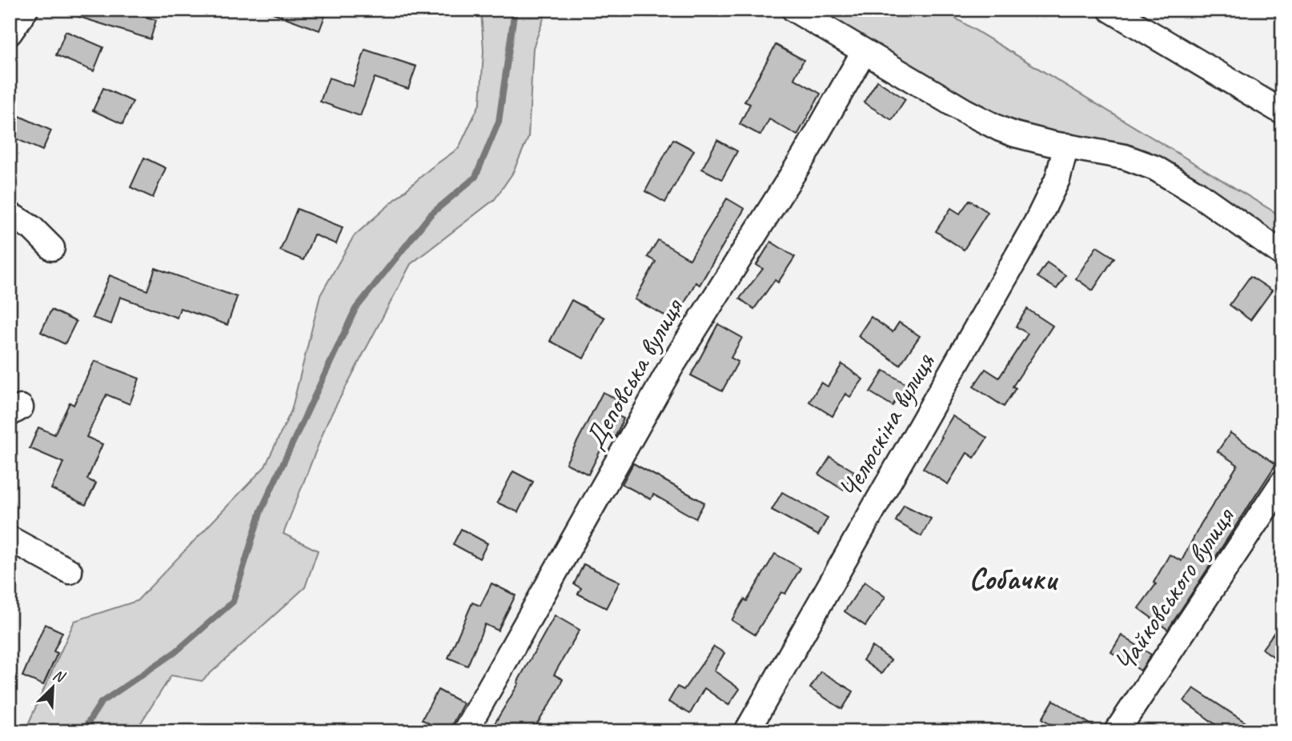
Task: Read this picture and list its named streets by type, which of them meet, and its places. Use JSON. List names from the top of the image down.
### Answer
{
  "streets": {
    "street": ["Деповська вулиця", "Челюскіна вулиця", "Чайковського вулиця"]
  },
  "districts": ["Собачки"],
  "north": "top right"
}
